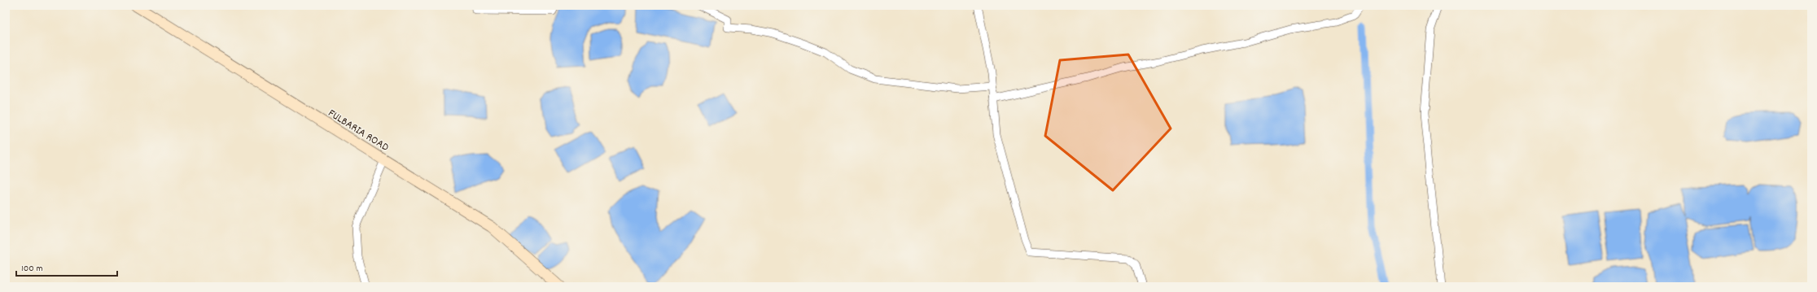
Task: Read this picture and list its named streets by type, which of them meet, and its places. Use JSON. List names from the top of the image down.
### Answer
{
  "streets": {
    "main road": ["FULBARIA ROAD"]
  },
  "scale_bar": "100 m"
}
